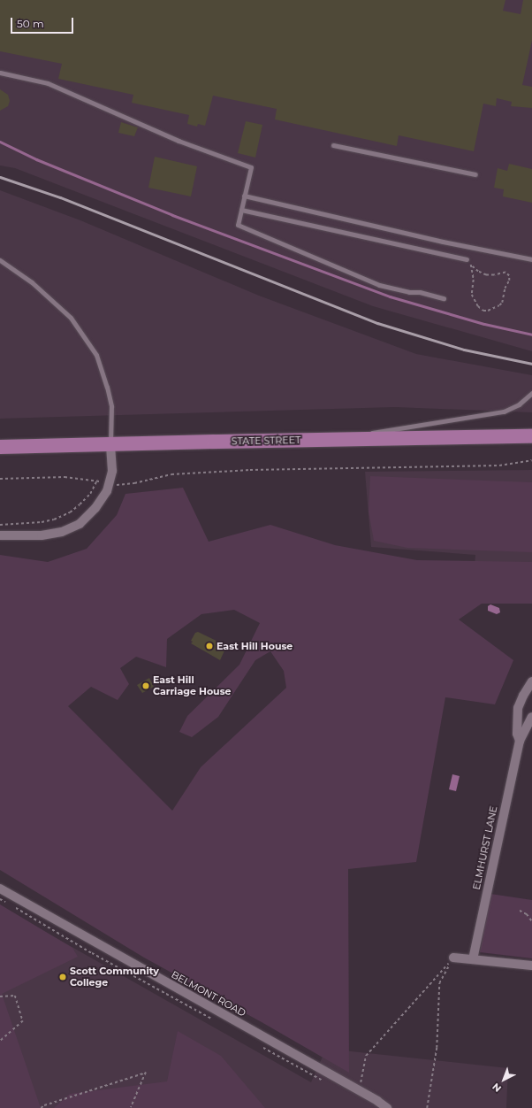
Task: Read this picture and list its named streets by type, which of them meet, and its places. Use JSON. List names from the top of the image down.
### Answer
{
  "streets": {
    "main road": ["STATE STREET"],
    "street": ["ELMHURST LANE", "BELMONT ROAD"]
  },
  "places": ["East Hill House", "East Hill Carriage House", "Scott Community College"],
  "scale_bar": "50 m",
  "north": "bottom left"
}
